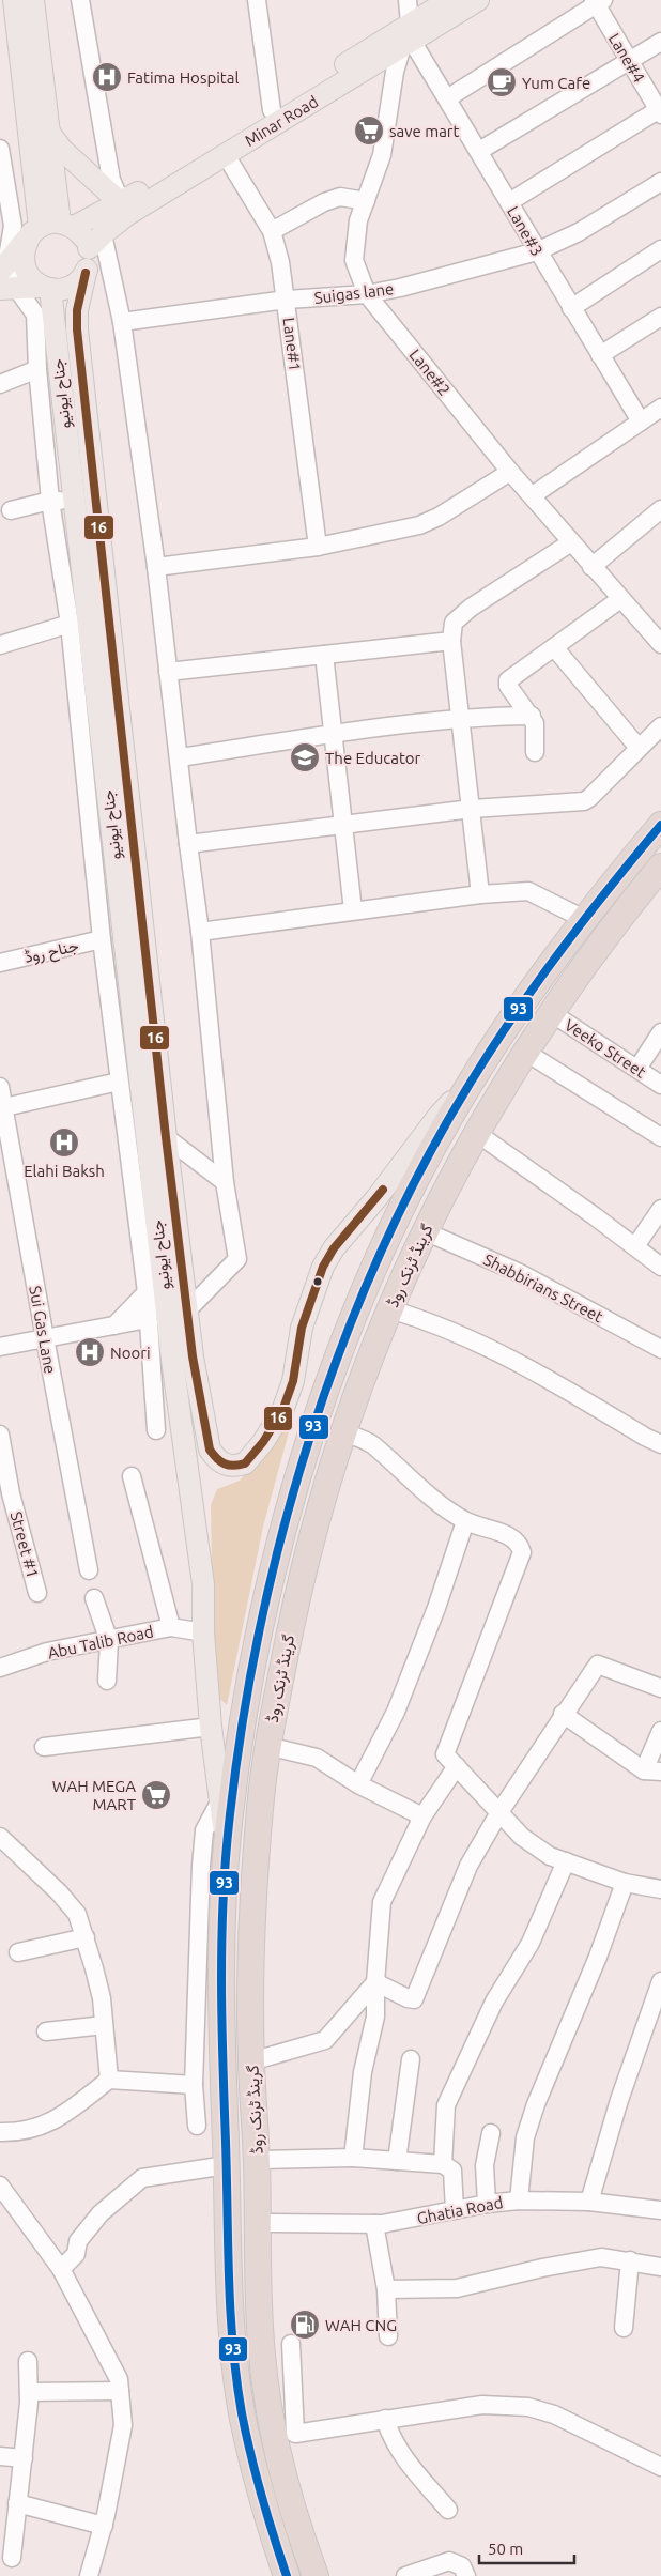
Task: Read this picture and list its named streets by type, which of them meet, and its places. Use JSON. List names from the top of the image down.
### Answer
{
  "streets": {
    "highway": ["گرینڈ ٹرنک روڈ"],
    "main road": ["Minar Road", "جناح ایونیو"],
    "street": [
      "Lane#4",
      "Lane#3",
      "Suigas lane",
      "Lane#1",
      "Lane#2",
      "جناح روڈ",
      "Veeko Street",
      "Shabbirians Street",
      "Sui Gas Lane",
      "Street #1",
      "Abu Talib Road",
      "Ghatia Road"
    ]
  },
  "crossings": [
    ["Minar Road", "Lane#3"],
    ["Minar Road", "Lane#1"],
    ["Minar Road", "Lane#2"],
    ["Minar Road", "جناح ایونیو"],
    ["Lane#3", "Suigas lane"],
    ["Lane#3", "Lane#2"],
    ["Suigas lane", "Lane#1"],
    ["Suigas lane", "Lane#2"],
    ["Veeko Street", "گرینڈ ٹرنک روڈ"],
    ["گرینڈ ٹرنک روڈ", "Shabbirians Street"],
    ["گرینڈ ٹرنک روڈ", "Ghatia Road"]
  ],
  "places": {
    "hospital": ["Fatima Hospital", "Elahi Baksh", "Noori"],
    "cafe": ["Yum Cafe"],
    "supermarket": ["save mart", "WAH MEGA MART"],
    "school or university": ["The Educator"],
    "fuel station": ["WAH CNG"]
  },
  "lines": ["transit line 16", "transit line 93"],
  "scale_bar": "50 m"
}
